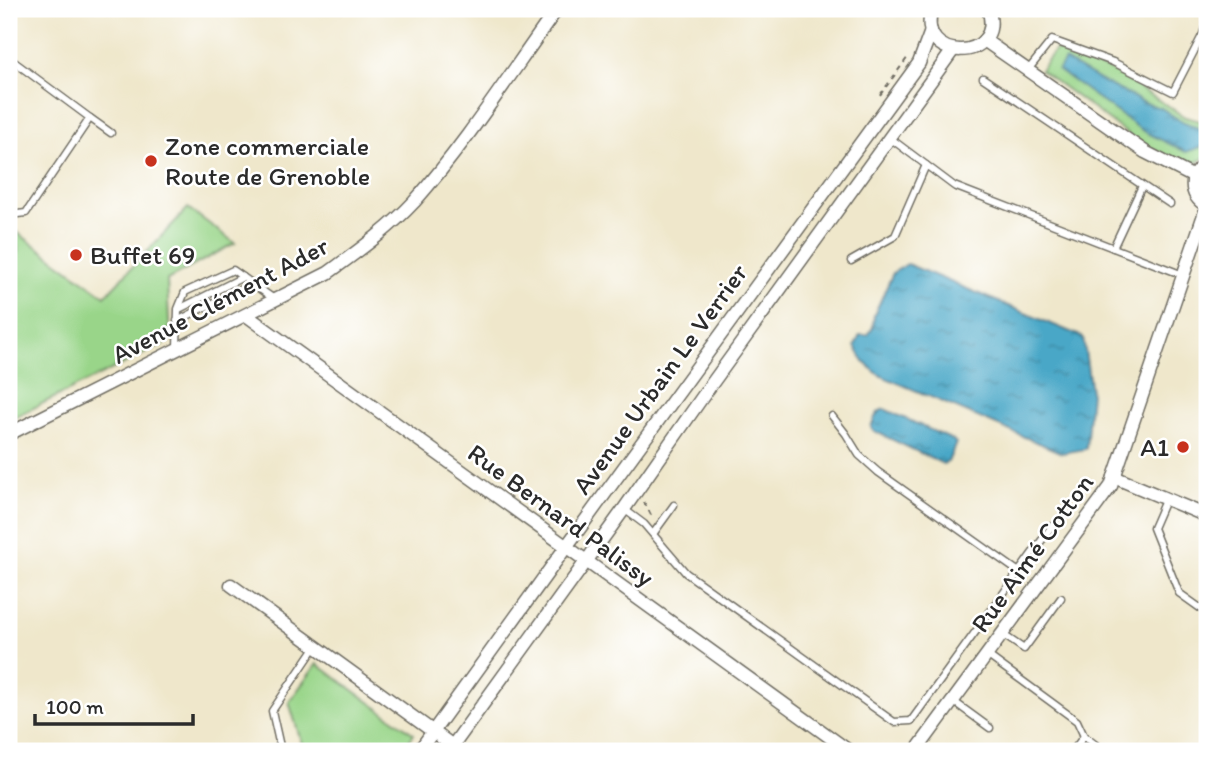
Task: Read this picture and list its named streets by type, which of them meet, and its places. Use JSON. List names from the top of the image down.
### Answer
{
  "streets": {
    "street": [
      "Avenue Clément Ader",
      "Avenue Urbain Le Verrier",
      "Rue Bernard Palissy",
      "Rue Aimé Cotton"
    ]
  },
  "crossings": [
    ["Avenue Clément Ader", "Rue Bernard Palissy"],
    ["Avenue Urbain Le Verrier", "Rue Bernard Palissy"]
  ],
  "places": ["Zone commerciale Route de Grenoble", "Buffet 69", "A1"],
  "scale_bar": "100 m"
}
